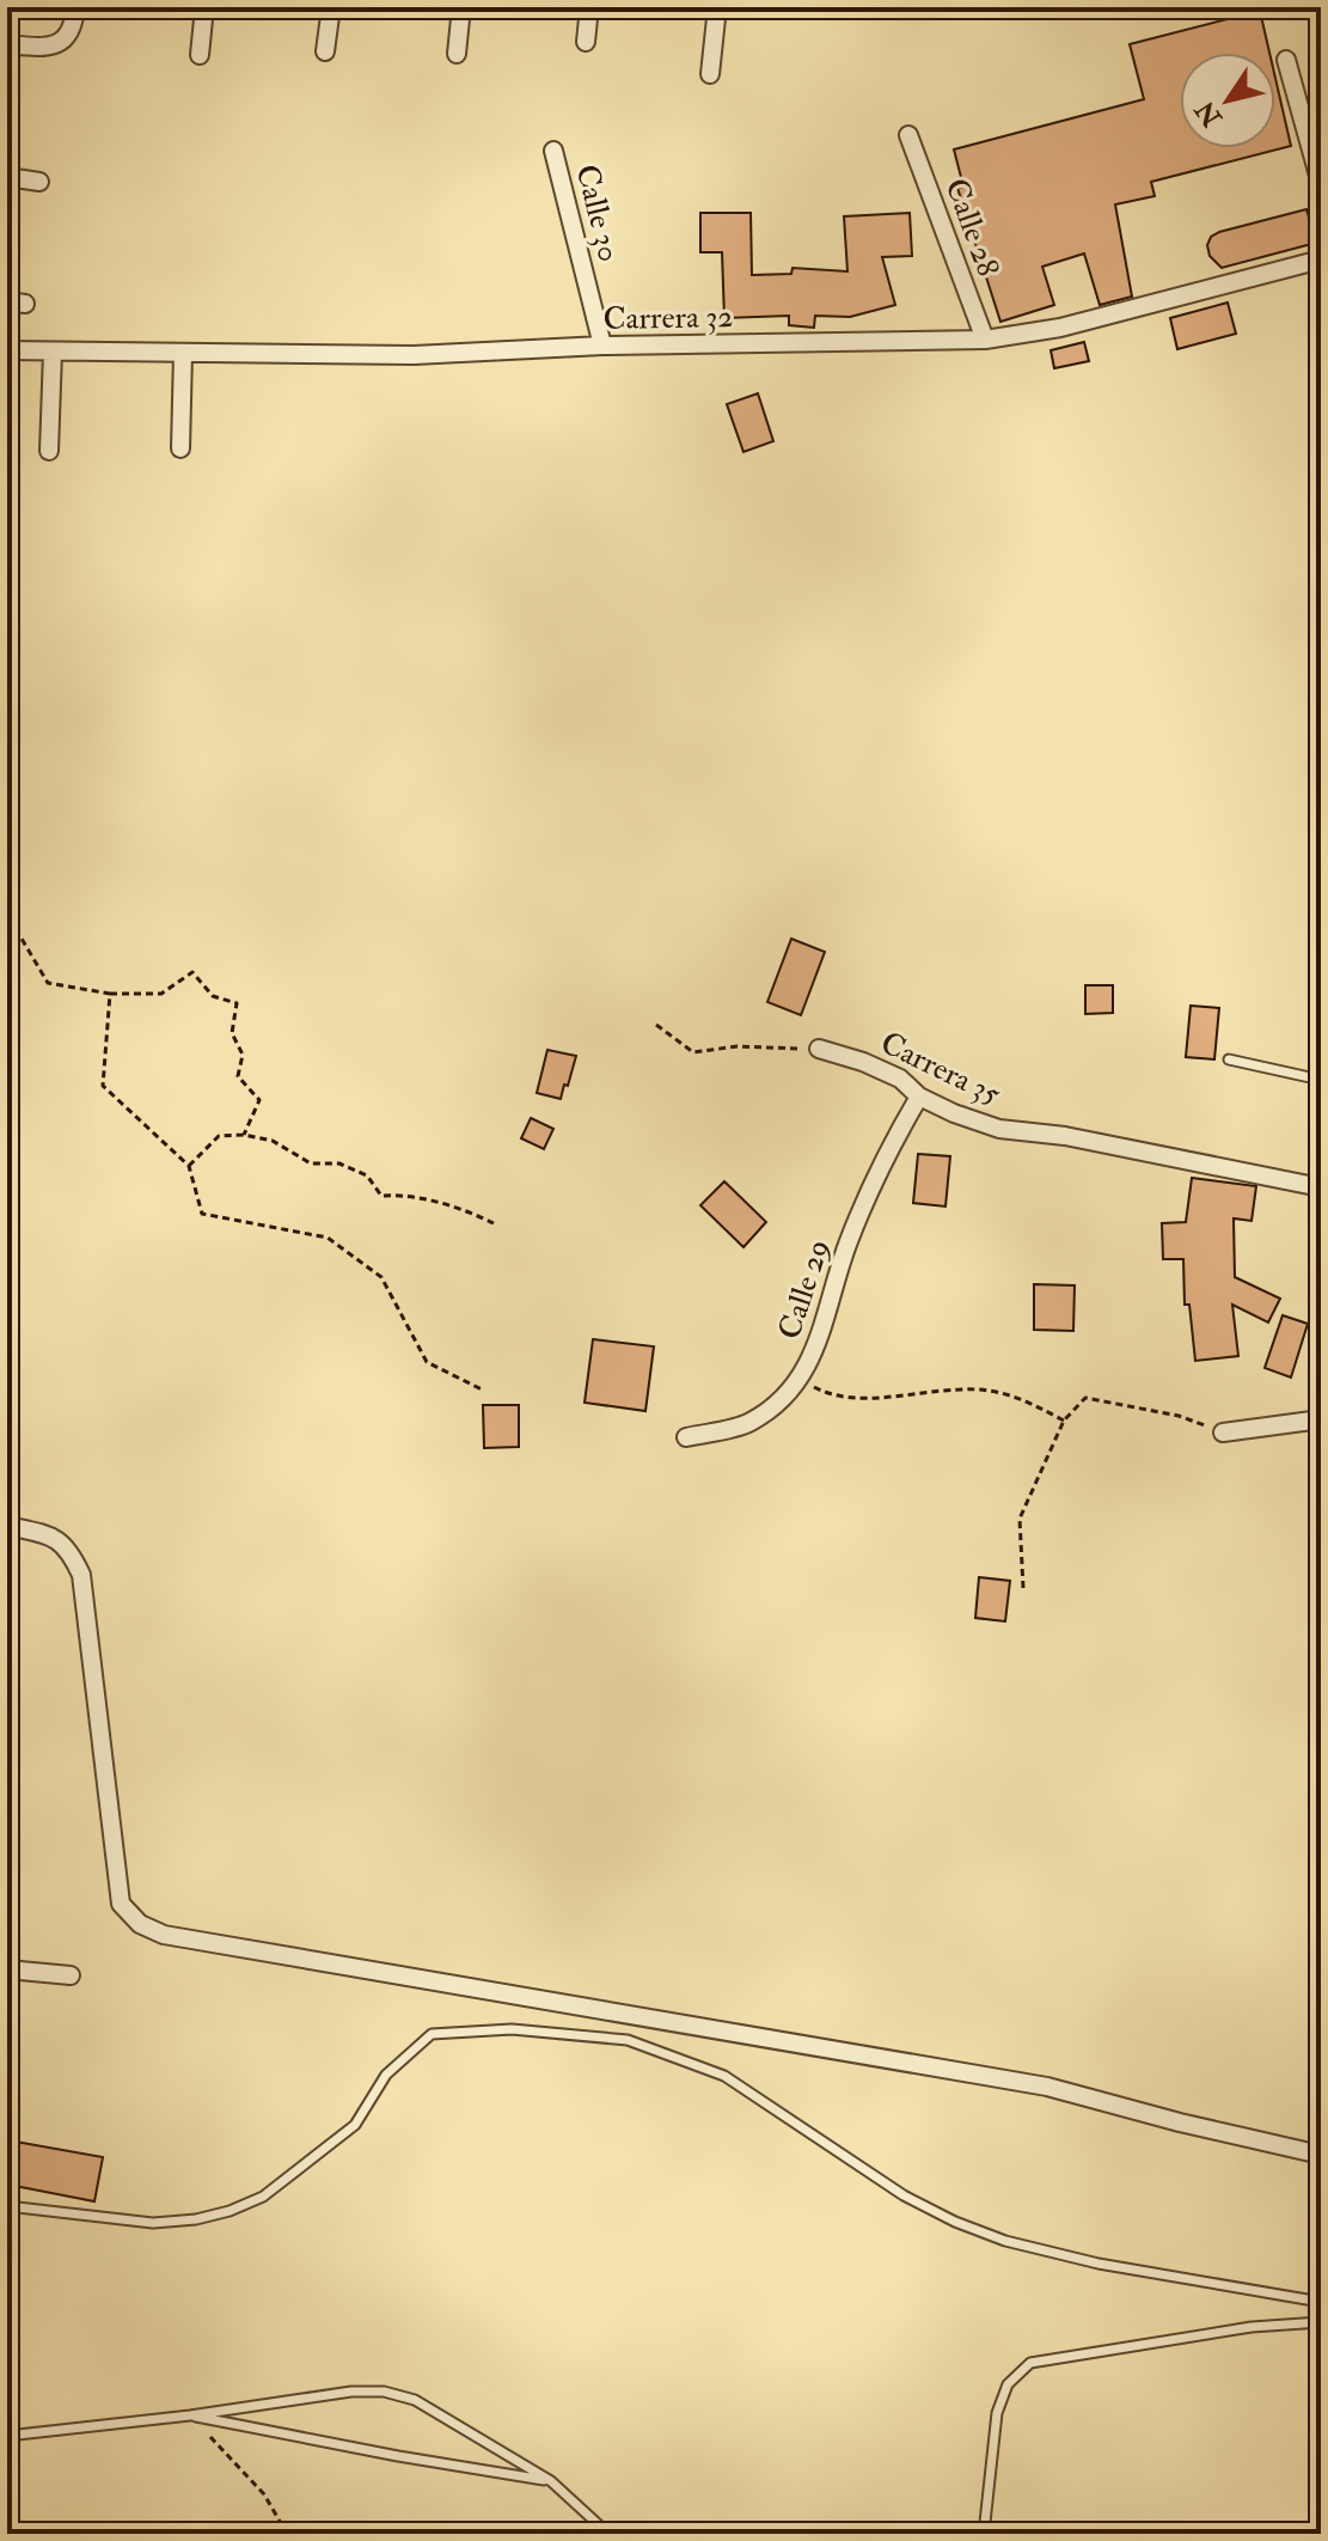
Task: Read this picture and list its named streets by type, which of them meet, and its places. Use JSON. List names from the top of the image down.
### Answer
{
  "streets": {
    "street": [
      "Calle 30",
      "Calle 28",
      "Carrera 32",
      "Carrera 35",
      "Calle 29"
    ]
  },
  "crossings": [
    ["Calle 30", "Carrera 32"],
    ["Calle 28", "Carrera 32"],
    ["Carrera 35", "Calle 29"]
  ],
  "north": "bottom left"
}
